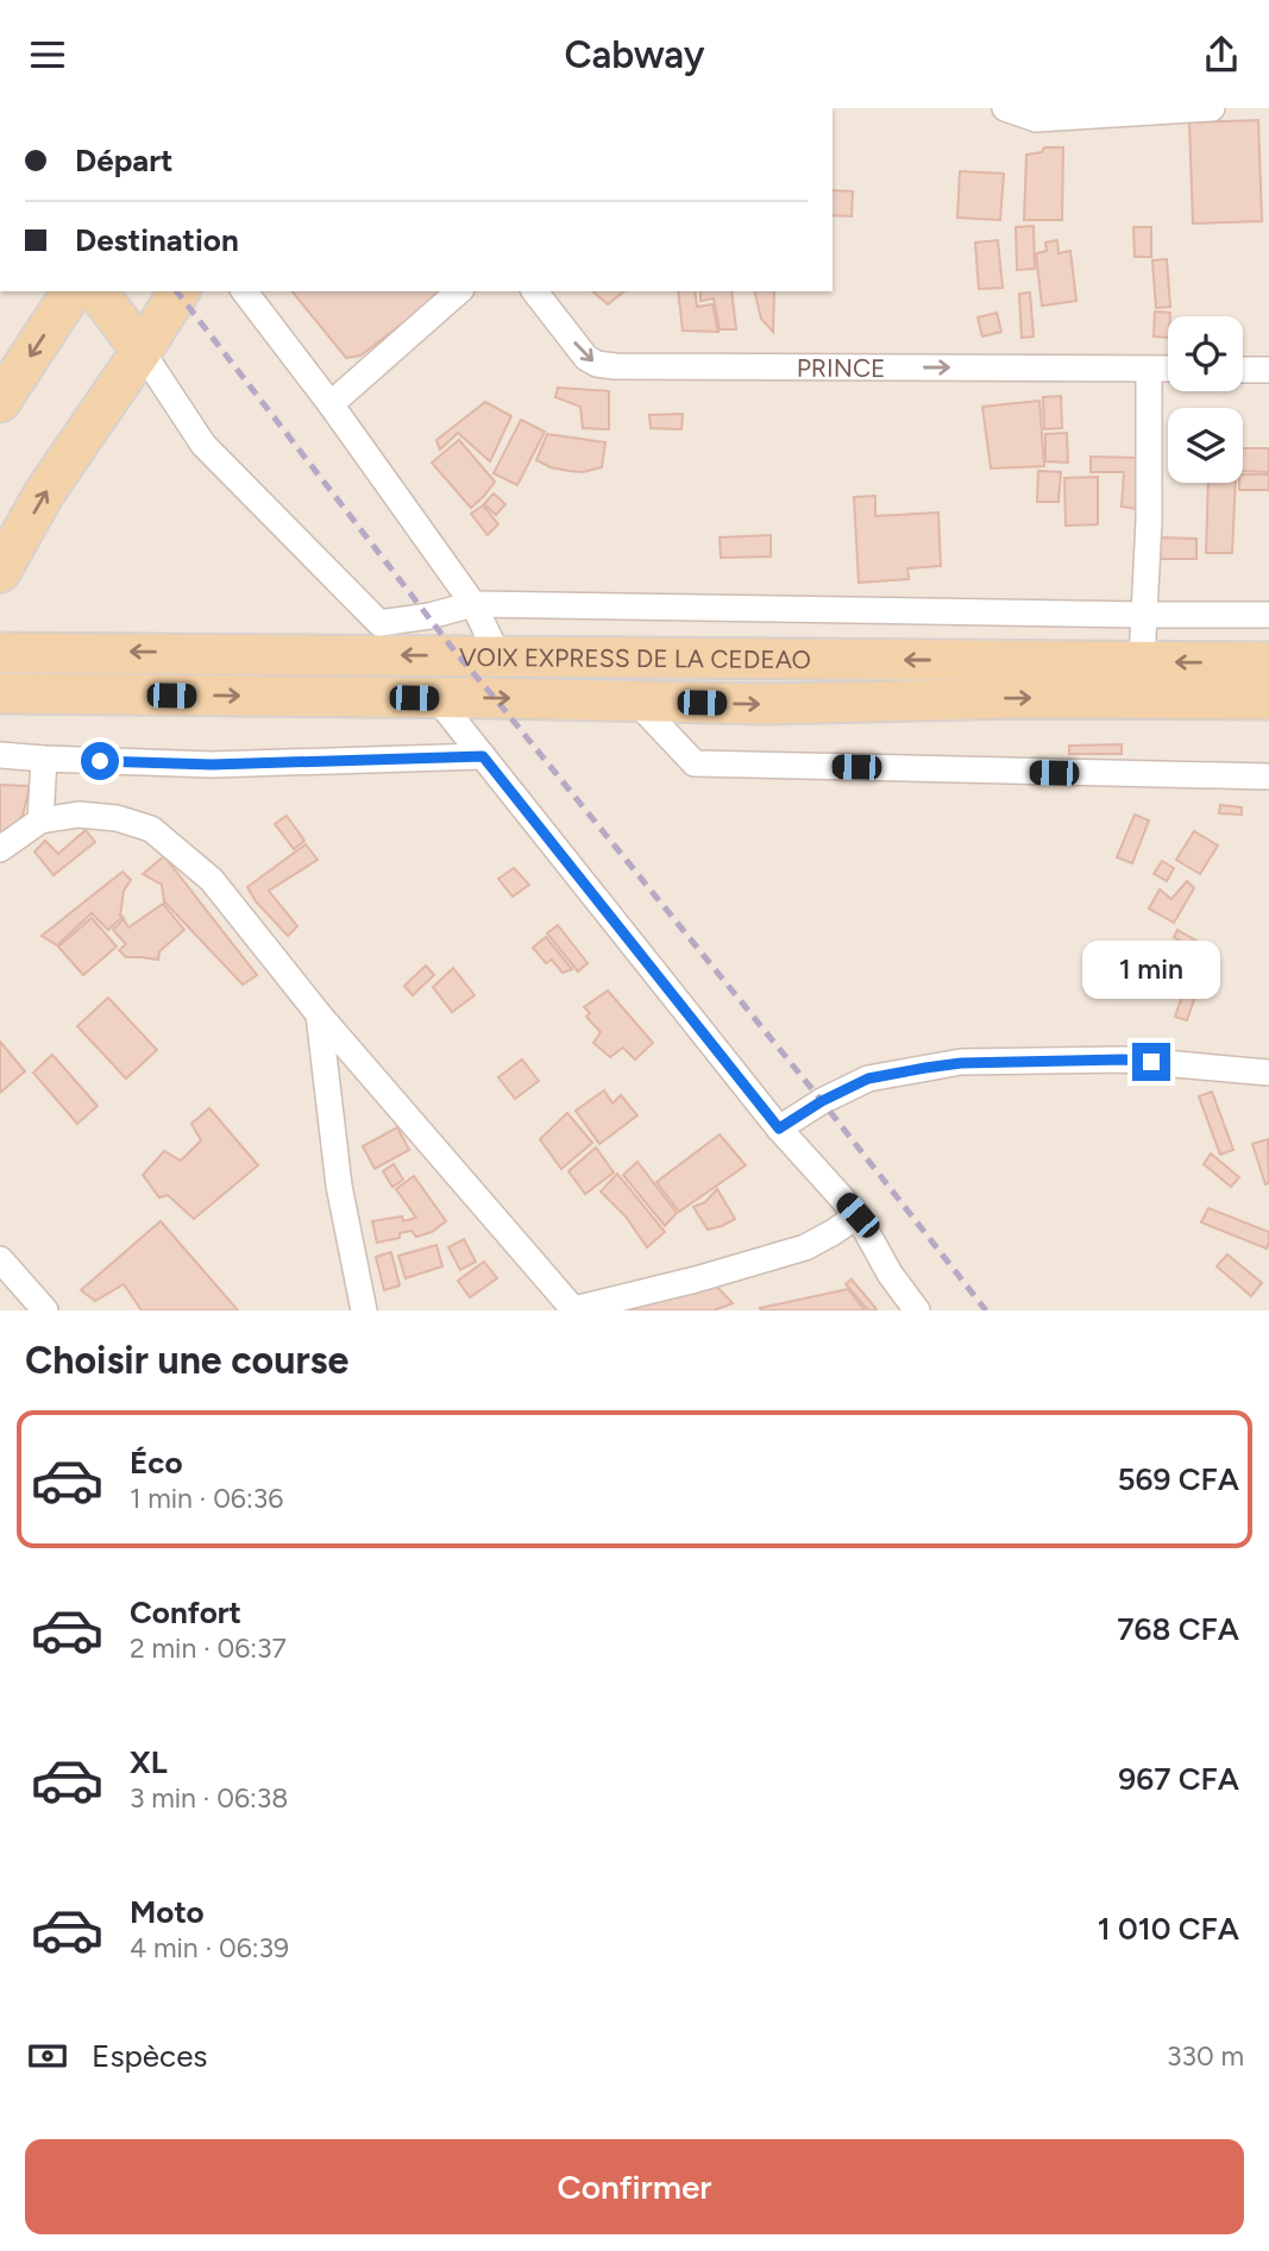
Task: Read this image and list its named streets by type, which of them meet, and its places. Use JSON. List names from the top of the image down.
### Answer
{
  "streets": {
    "main road": ["VOIX EXPRESS DE LA CEDEAO"],
    "street": ["PRINCE"]
  },
  "one_way": ["PRINCE"],
  "page": {
    "header": "Cabway",
    "banner": ["Départ", "Destination"],
    "bubble": "1 min",
    "heading": "Choisir une course",
    "list": [
      {
        "name": "Éco",
        "note": "1 min · 06:36",
        "value": "569 CFA"
      },
      {
        "name": "Confort",
        "note": "2 min · 06:37",
        "value": "768 CFA"
      },
      {
        "name": "XL",
        "note": "3 min · 06:38",
        "value": "967 CFA"
      },
      {
        "name": "Moto",
        "note": "4 min · 06:39",
        "value": "1 010 CFA"
      }
    ],
    "pay": ["Espèces", "330 m"],
    "buttons": "Confirmer"
  }
}
